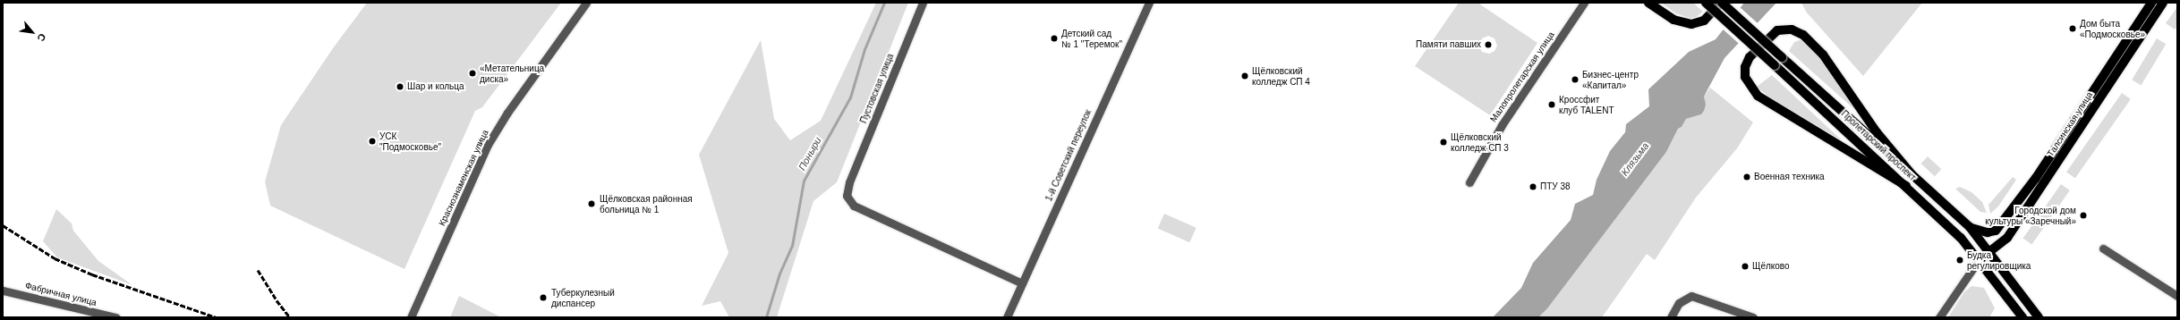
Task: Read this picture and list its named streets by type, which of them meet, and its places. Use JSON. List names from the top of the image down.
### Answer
{
  "streets": {
    "main road": ["Талсинская улица", "Пролетарский проспект"],
    "street": [
      "Малопролетарская улица",
      "Пустовская улица",
      "1-й Советский переулок",
      "Краснознаменская улица",
      "Фабричная улица"
    ]
  },
  "crossings": [
    ["Пустовская улица", "1-й Советский переулок"],
    ["Талсинская улица", "Пролетарский проспект"]
  ],
  "water": ["Поныри", "Клязьма"],
  "places": [
    "Дом быта «Подмосковье»",
    "Детский сад № 1 \"Теремок\"",
    "Памяти павших",
    "«Метательница диска»",
    "Щёлковский колледж СП 4",
    "Бизнес-центр «Капитал»",
    "Шар и кольца",
    "Кроссфит клуб TALENT",
    "УСК \"Подмосковье\"",
    "Щёлковский колледж СП 3",
    "Военная техника",
    "ПТУ 38",
    "Щёлковская районная больница № 1",
    "Городской дом культуры «Заречный»",
    "Будка регулировщика",
    "Щёлково",
    "Туберкулезный диспансер"
  ],
  "north": "bottom right"
}
